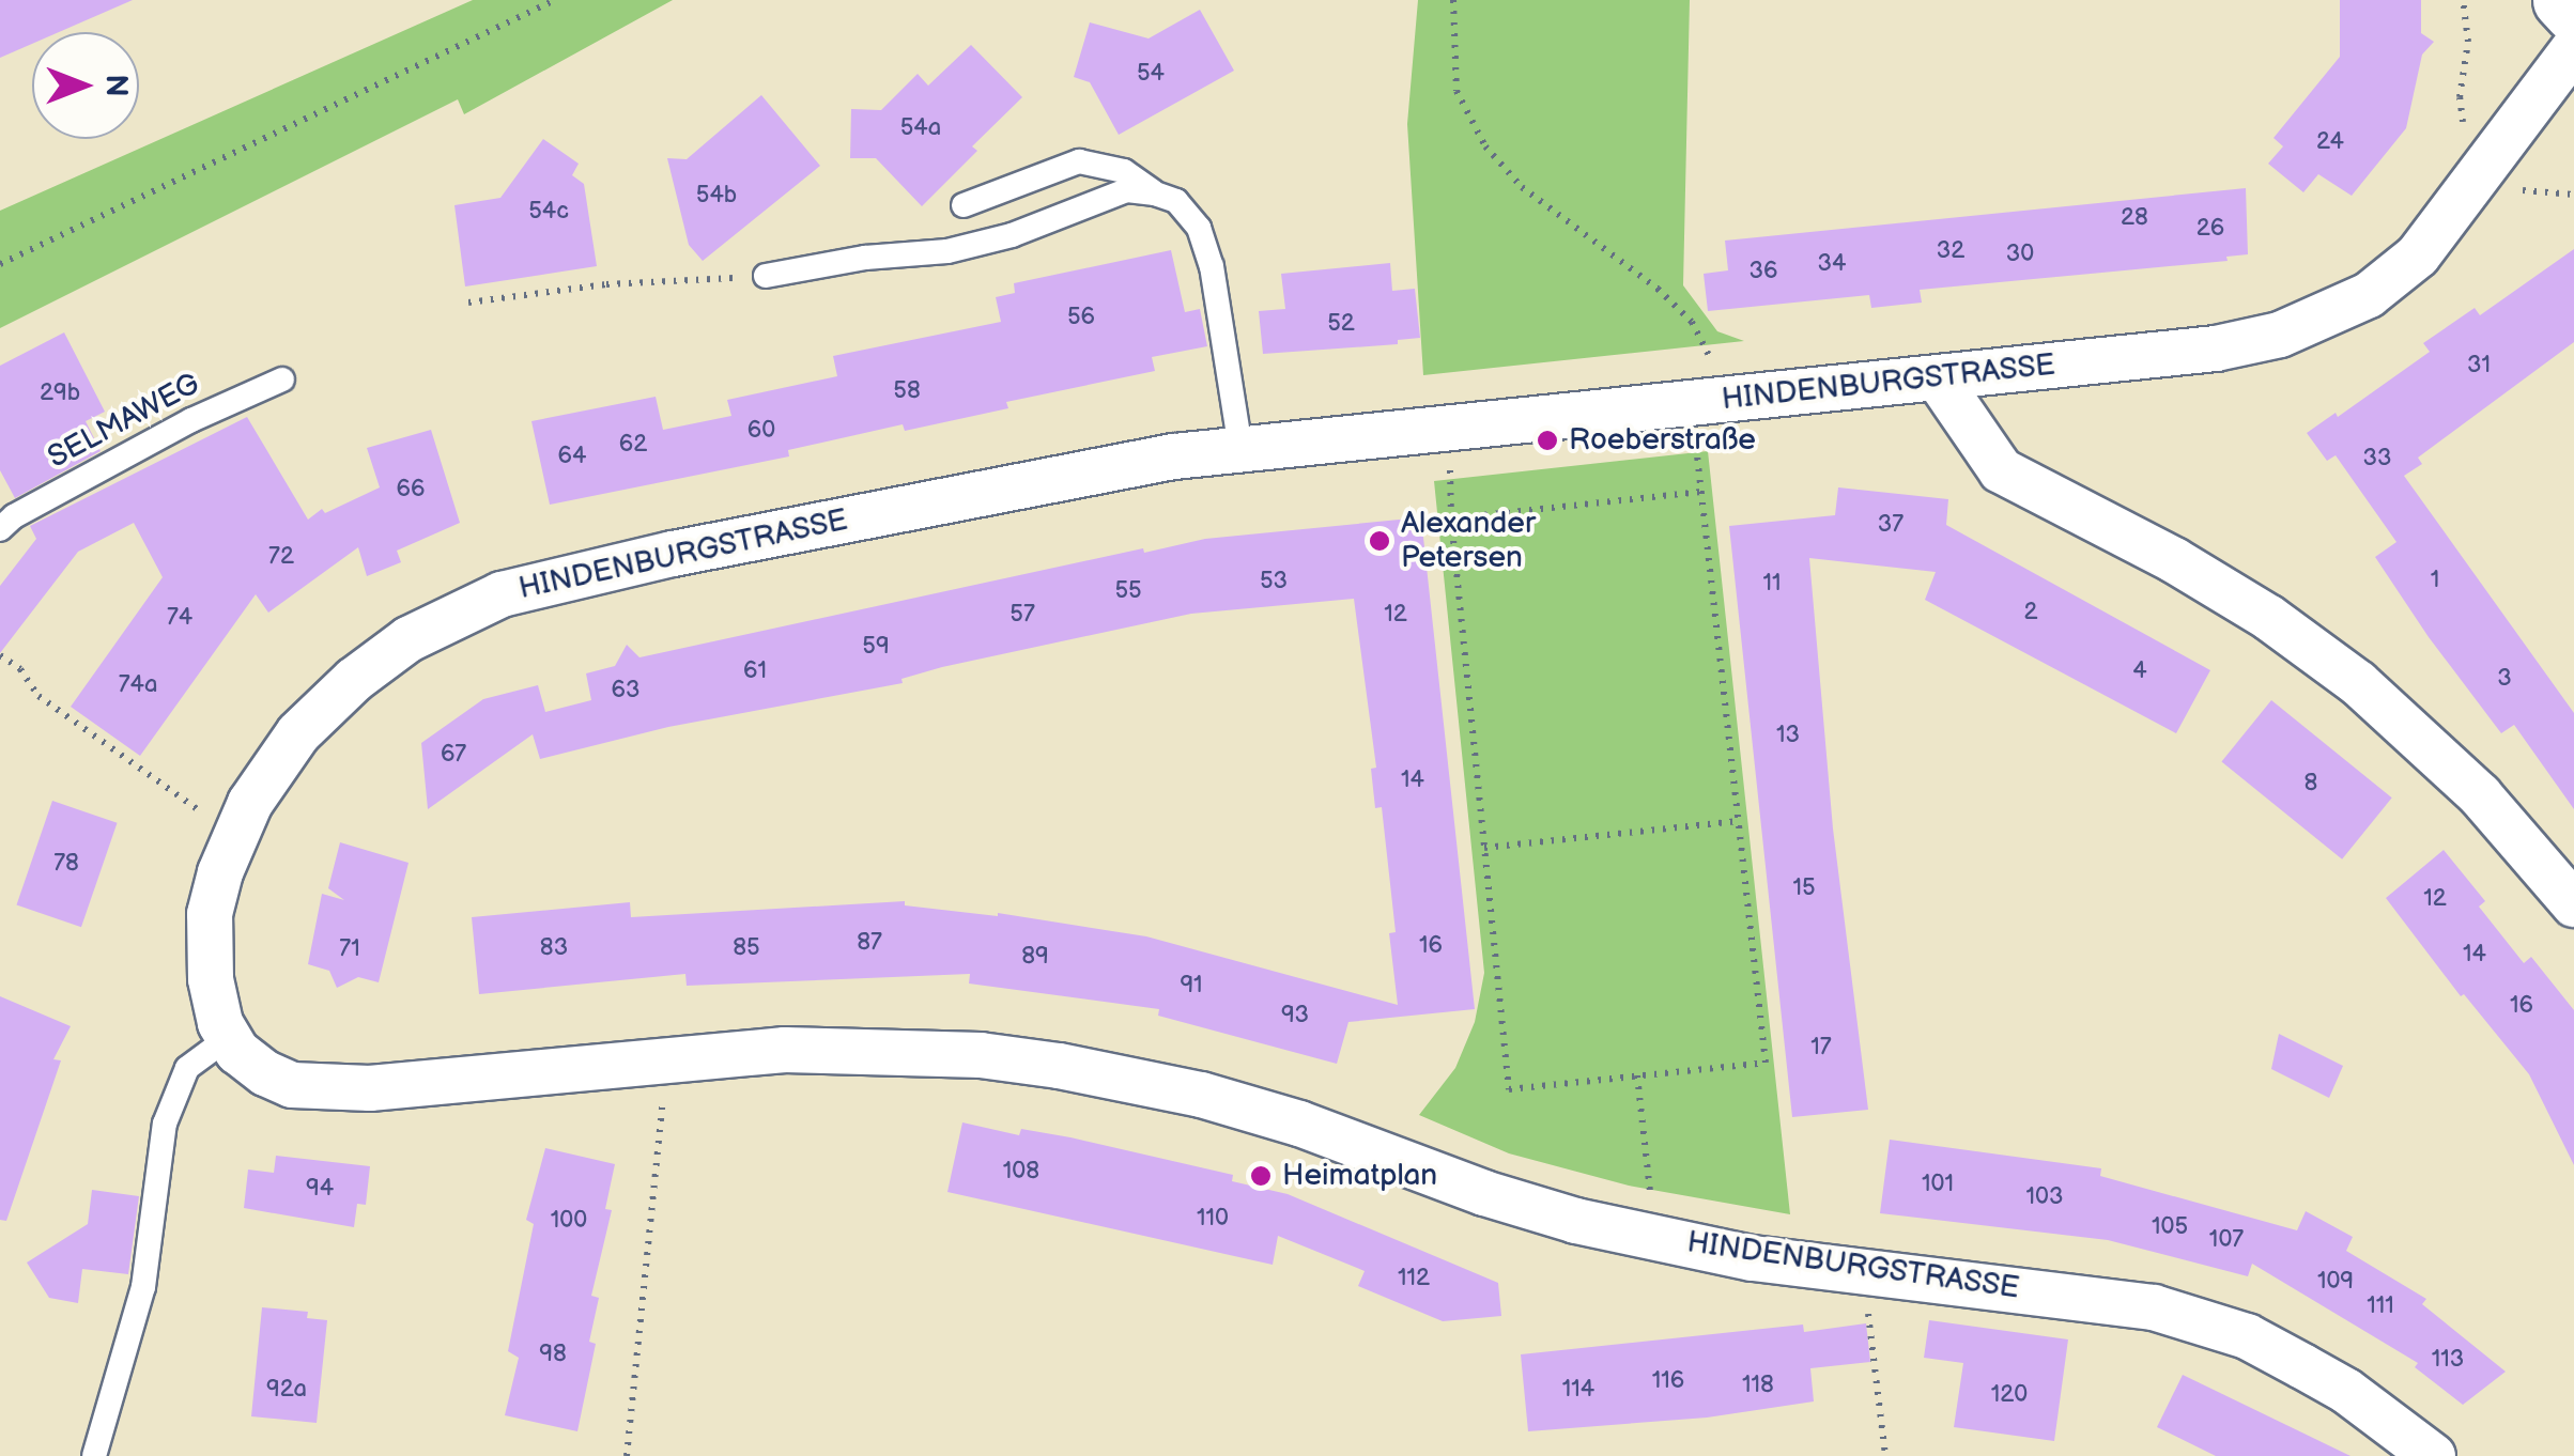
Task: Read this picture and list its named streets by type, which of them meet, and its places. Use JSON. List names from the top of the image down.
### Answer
{
  "streets": {
    "street": ["HINDENBURGSTRASSE"],
    "lane": ["SELMAWEG"]
  },
  "places": ["Roeberstraße", "Alexander Petersen", "Heimatplan"],
  "house_numbers": [
    "54",
    "54a",
    "24",
    "54b",
    "54c",
    "28",
    "26",
    "32",
    "30",
    "34",
    "36",
    "56",
    "52",
    "31",
    "58",
    "29b",
    "60",
    "62",
    "64",
    "33",
    "66",
    "37",
    "72",
    "1",
    "53",
    "11",
    "55",
    "2",
    "57",
    "12",
    "74",
    "59",
    "61",
    "4",
    "3",
    "74a",
    "63",
    "13",
    "67",
    "14",
    "8",
    "78",
    "15",
    "12",
    "87",
    "16",
    "83",
    "85",
    "71",
    "14",
    "89",
    "91",
    "16",
    "93",
    "17",
    "108",
    "101",
    "94",
    "103",
    "110",
    "100",
    "105",
    "107",
    "112",
    "109",
    "111",
    "98",
    "113",
    "116",
    "118",
    "92a",
    "114",
    "120"
  ],
  "north": "right"
}
